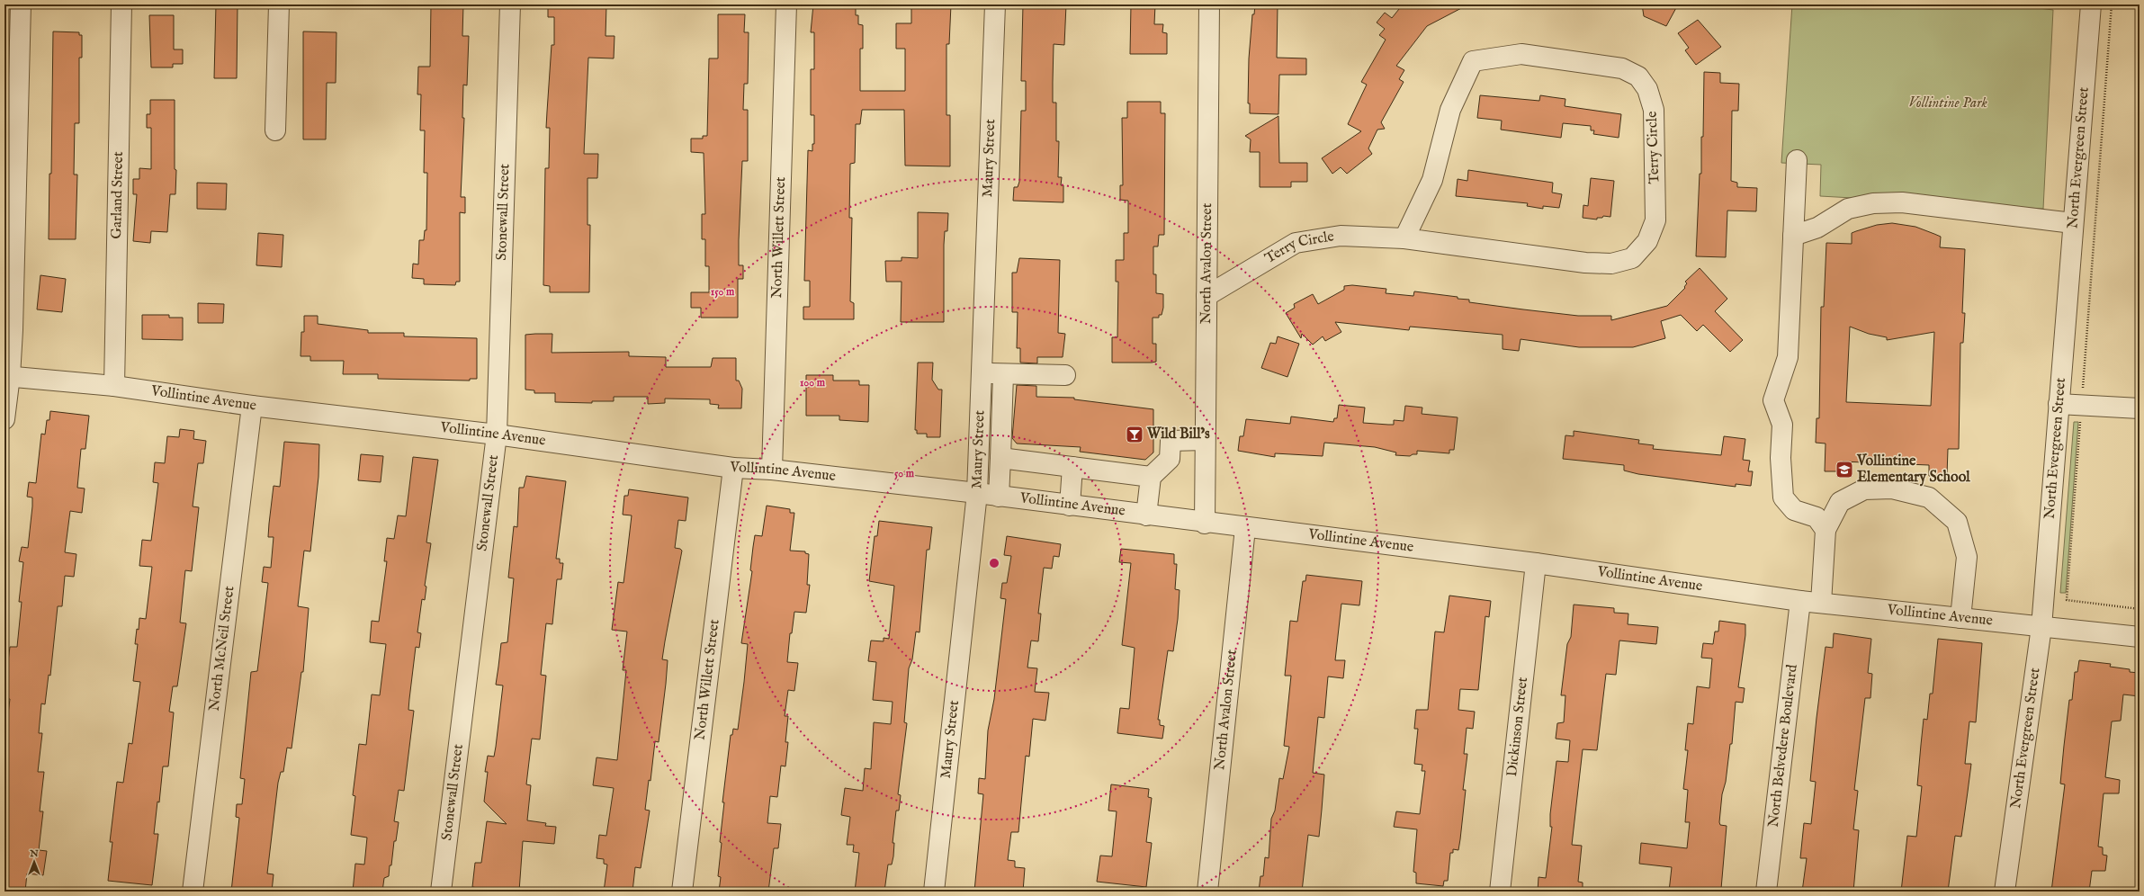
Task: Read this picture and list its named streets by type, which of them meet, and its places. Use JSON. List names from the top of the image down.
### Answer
{
  "streets": {
    "street": [
      "Terry Circle",
      "Maury Street",
      "North Evergreen Street",
      "Garland Street",
      "Stonewall Street",
      "North Willett Street",
      "North Avalon Street",
      "Vollintine Avenue",
      "North McNeil Street",
      "Dickinson Street",
      "North Belvedere Boulevard"
    ]
  },
  "crossings": [
    ["Terry Circle", "North Avalon Street"],
    ["Maury Street", "Vollintine Avenue"],
    ["North Evergreen Street", "Vollintine Avenue"],
    ["Garland Street", "Vollintine Avenue"],
    ["Stonewall Street", "Vollintine Avenue"],
    ["North Willett Street", "Vollintine Avenue"],
    ["North Avalon Street", "Vollintine Avenue"],
    ["Vollintine Avenue", "North McNeil Street"],
    ["Vollintine Avenue", "Dickinson Street"],
    ["Vollintine Avenue", "North Belvedere Boulevard"]
  ],
  "parks": ["Vollintine Park"],
  "places": {
    "bar": ["Wild Bill’s"],
    "school or university": ["Vollintine Elementary School"]
  },
  "north": "top",
  "rings": ["150 m", "100 m", "50 m"]
}
